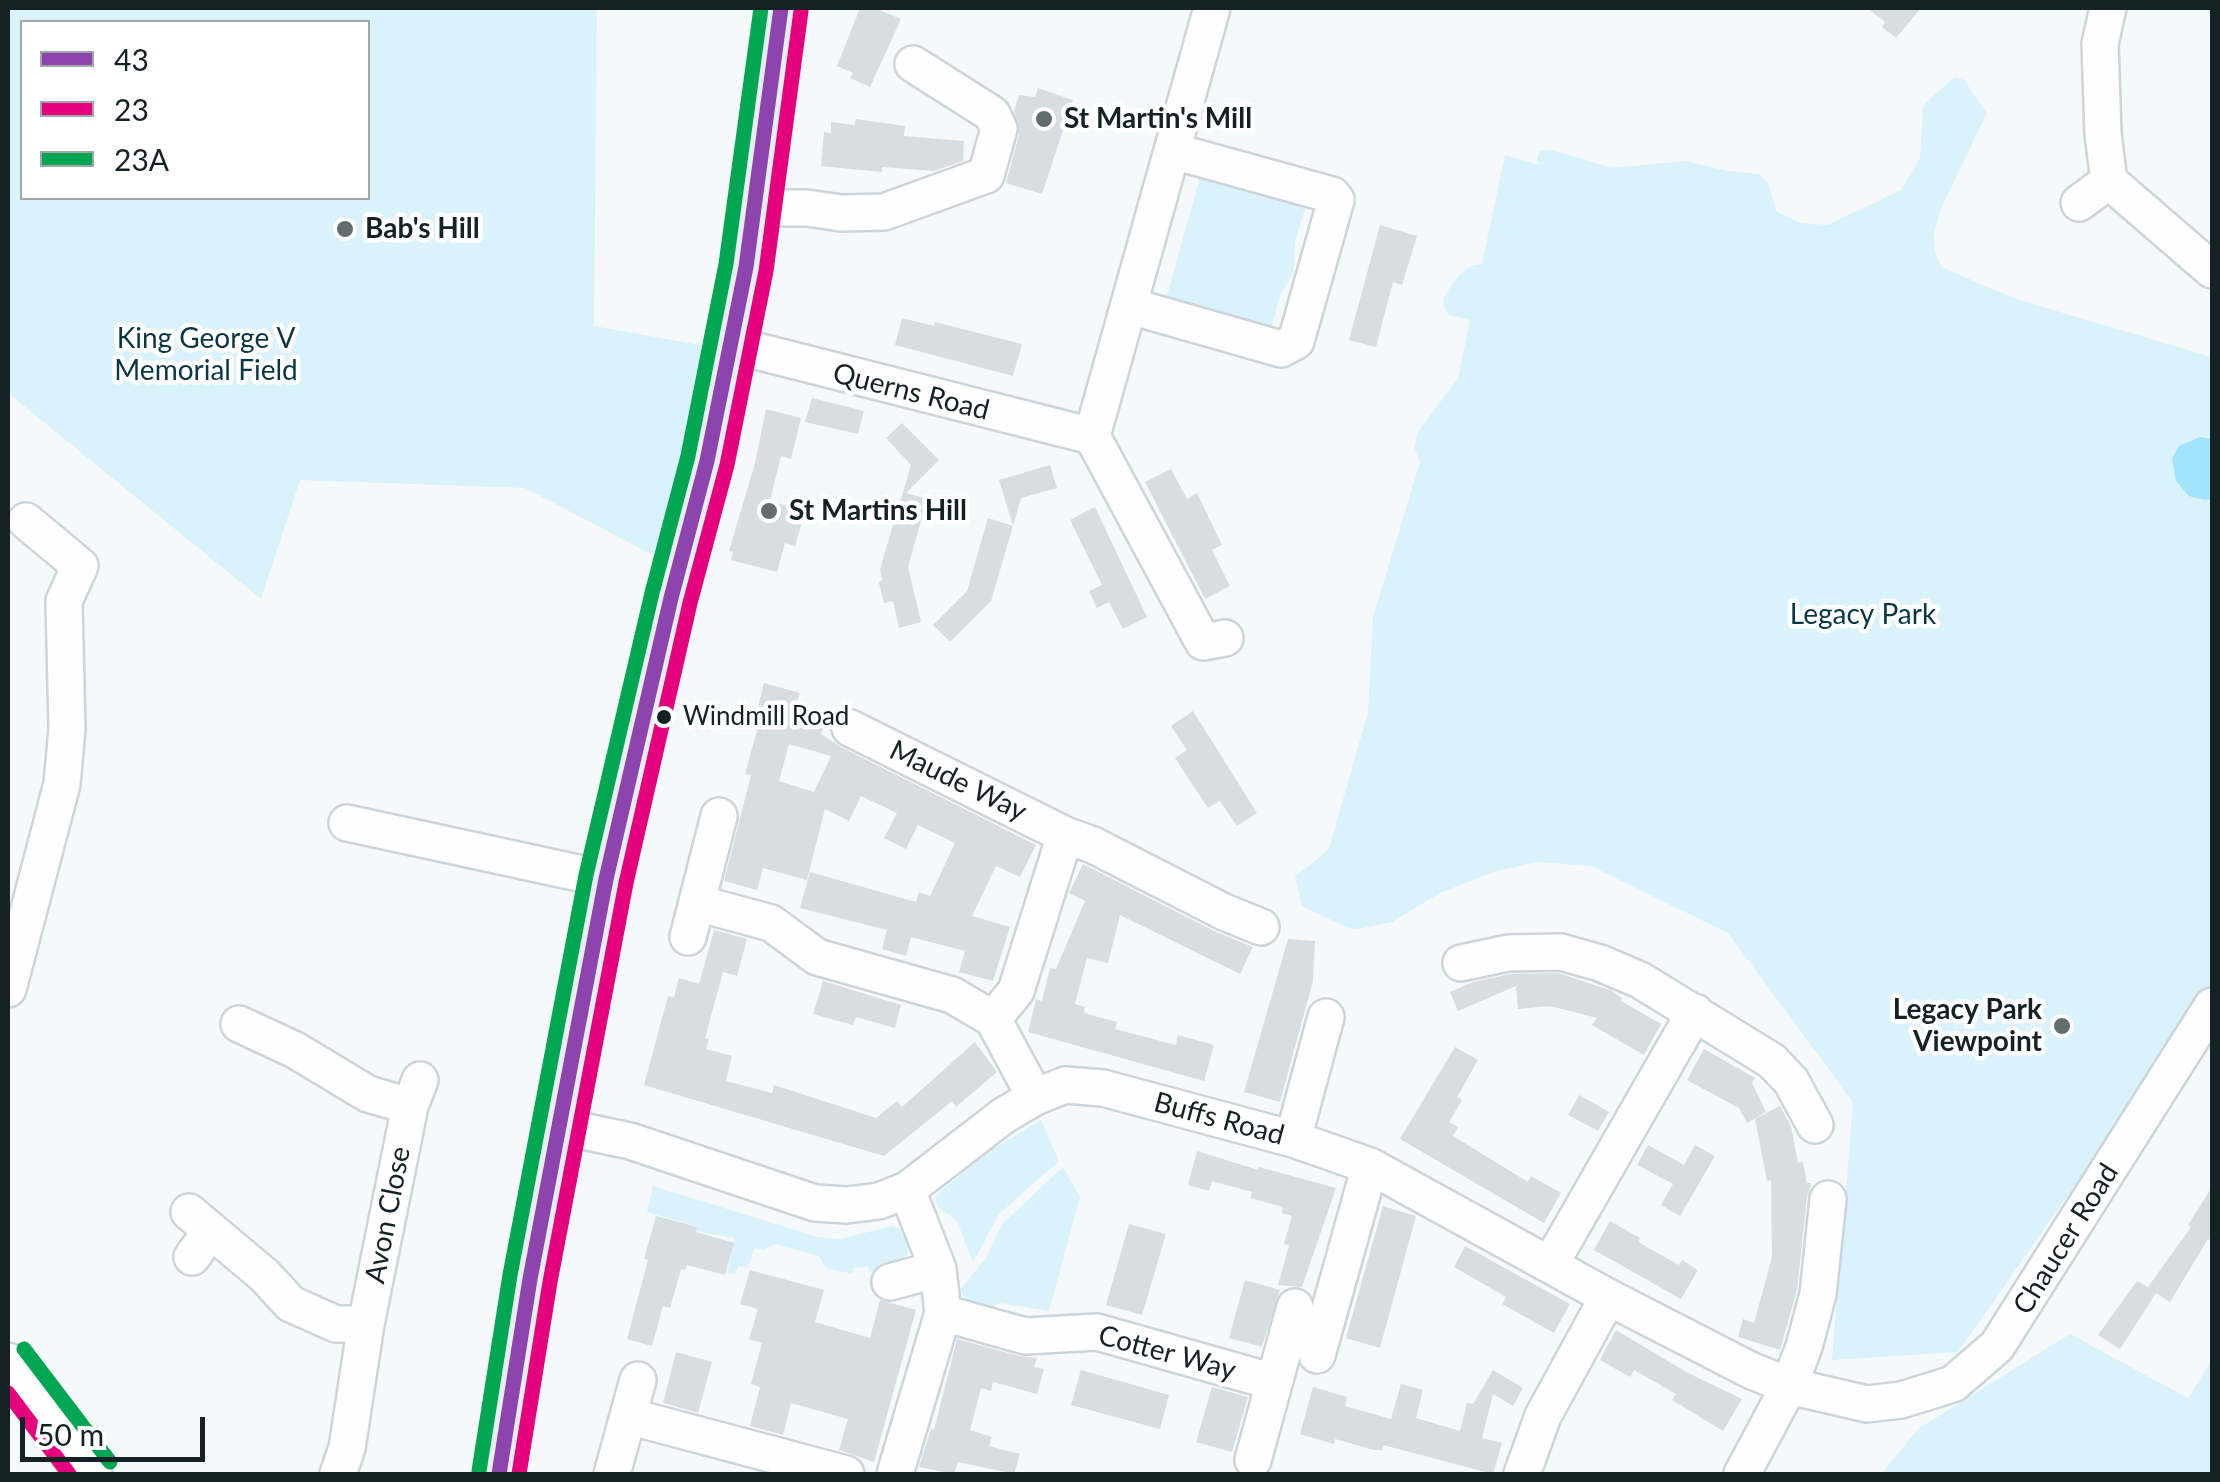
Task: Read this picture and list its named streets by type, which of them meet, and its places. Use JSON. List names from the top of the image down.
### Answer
{
  "streets": {
    "street": [
      "Querns Road",
      "Maude Way",
      "Buffs Road",
      "Avon Close",
      "Chaucer Road",
      "Cotter Way"
    ]
  },
  "crossings": [
    ["Buffs Road", "Chaucer Road"]
  ],
  "parks": ["King George V Memorial Field", "Legacy Park"],
  "places": [
    "St Martin's Mill",
    "Bab's Hill",
    "St Martins Hill",
    "Windmill Road",
    "Legacy Park Viewpoint"
  ],
  "lines": ["transit line 43", "transit line 23A", "transit line 23"],
  "legend": ["43", "23", "23A"],
  "scale_bar": "50 m"
}
